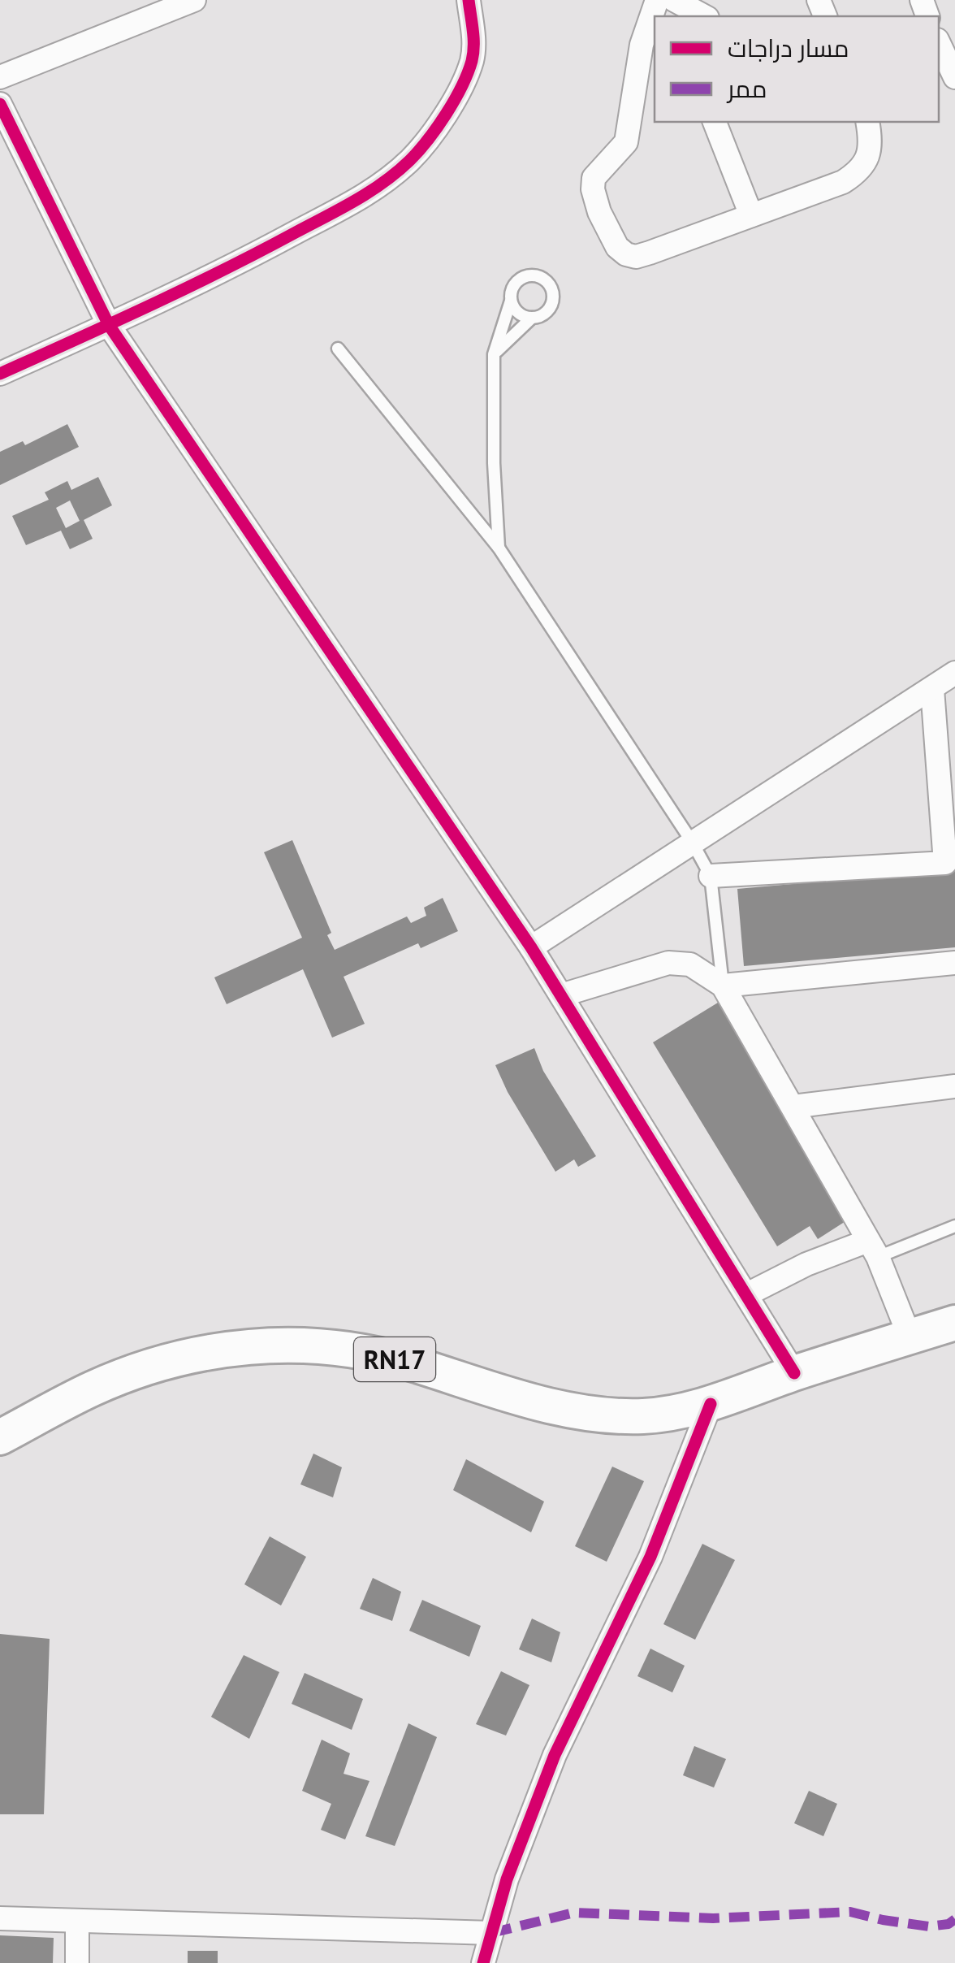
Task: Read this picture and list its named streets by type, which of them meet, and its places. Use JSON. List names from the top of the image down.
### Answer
{
  "streets": {
    "main road": ["RN17"]
  },
  "legend": ["مسار دراجات", "ممر"]
}
